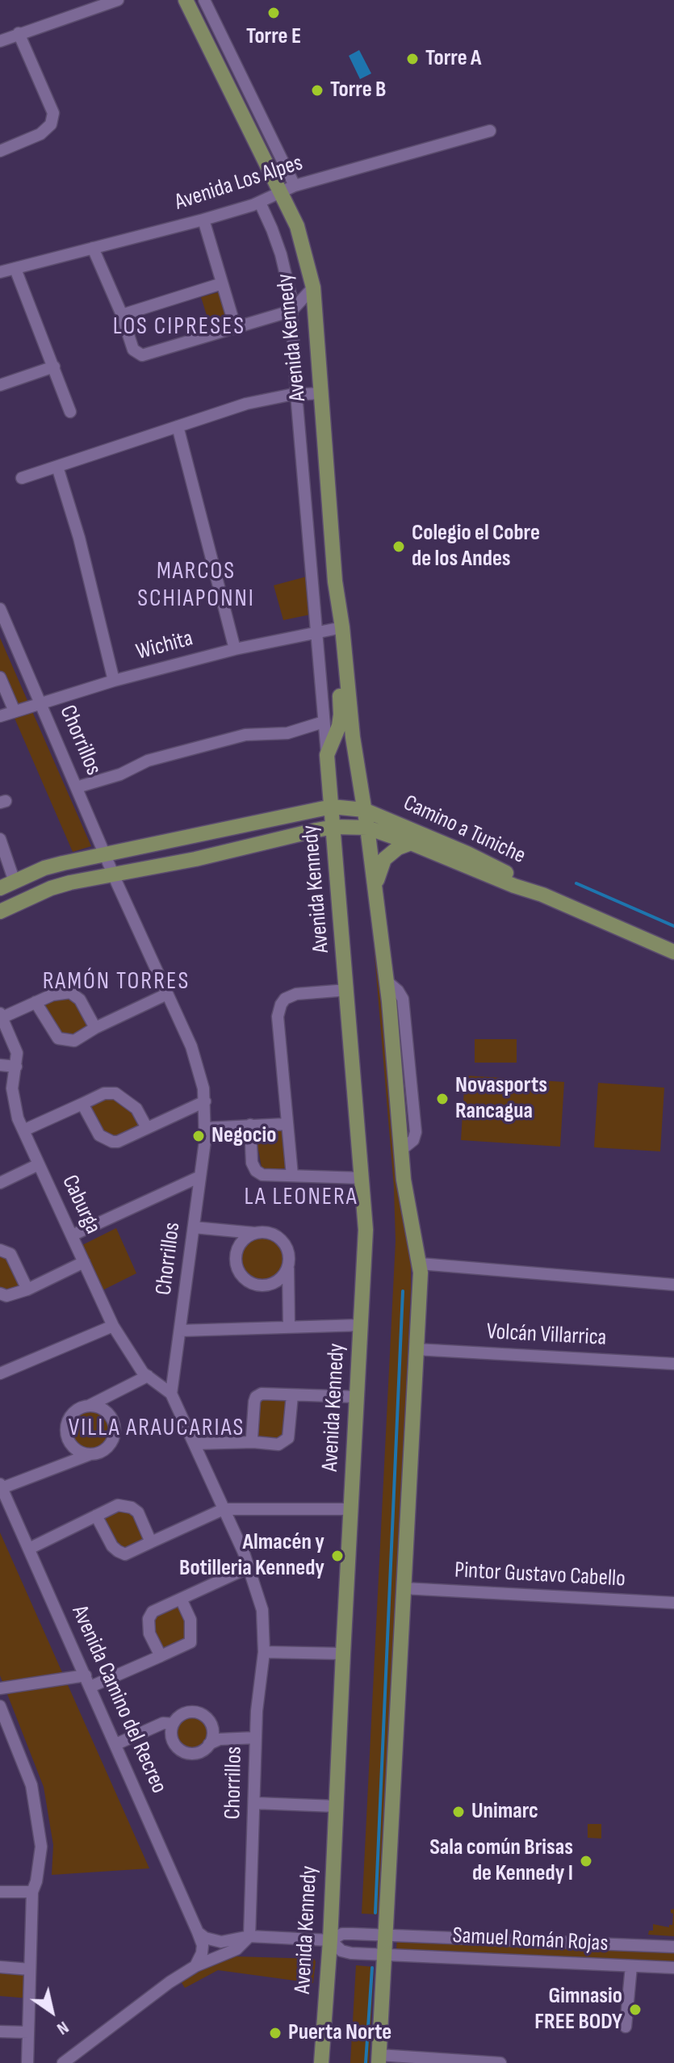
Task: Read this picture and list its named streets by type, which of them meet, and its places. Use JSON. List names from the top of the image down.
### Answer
{
  "streets": {
    "main road": ["Avenida Kennedy", "Camino a Tuniche"],
    "street": [
      "Avenida Los Alpes",
      "Wichita",
      "Chorrillos",
      "Caburga",
      "Volcán Villarrica",
      "Pintor Gustavo Cabello",
      "Avenida Camino del Recreo",
      "Samuel Román Rojas"
    ]
  },
  "crossings": [
    ["Avenida Los Alpes", "Avenida Kennedy"],
    ["Avenida Kennedy", "Wichita"],
    ["Avenida Kennedy", "Camino a Tuniche"],
    ["Avenida Kennedy", "Volcán Villarrica"],
    ["Avenida Kennedy", "Pintor Gustavo Cabello"],
    ["Avenida Kennedy", "Samuel Román Rojas"],
    ["Wichita", "Chorrillos"],
    ["Chorrillos", "Camino a Tuniche"],
    ["Chorrillos", "Caburga"]
  ],
  "districts": [
    "LOS CIPRESES",
    "MARCOS SCHIAPONNI",
    "RAMÓN TORRES",
    "LA LEONERA",
    "VILLA ARAUCARIAS"
  ],
  "places": [
    "Torre E",
    "Torre A",
    "Torre B",
    "Colegio el Cobre de los Andes",
    "Novasports Rancagua",
    "Negocio",
    "Almacén y Botilleria Kennedy",
    "Unimarc",
    "Sala común Brisas de Kennedy I",
    "Gimnasio FREE BODY",
    "Puerta Norte"
  ],
  "north": "bottom right"
}
